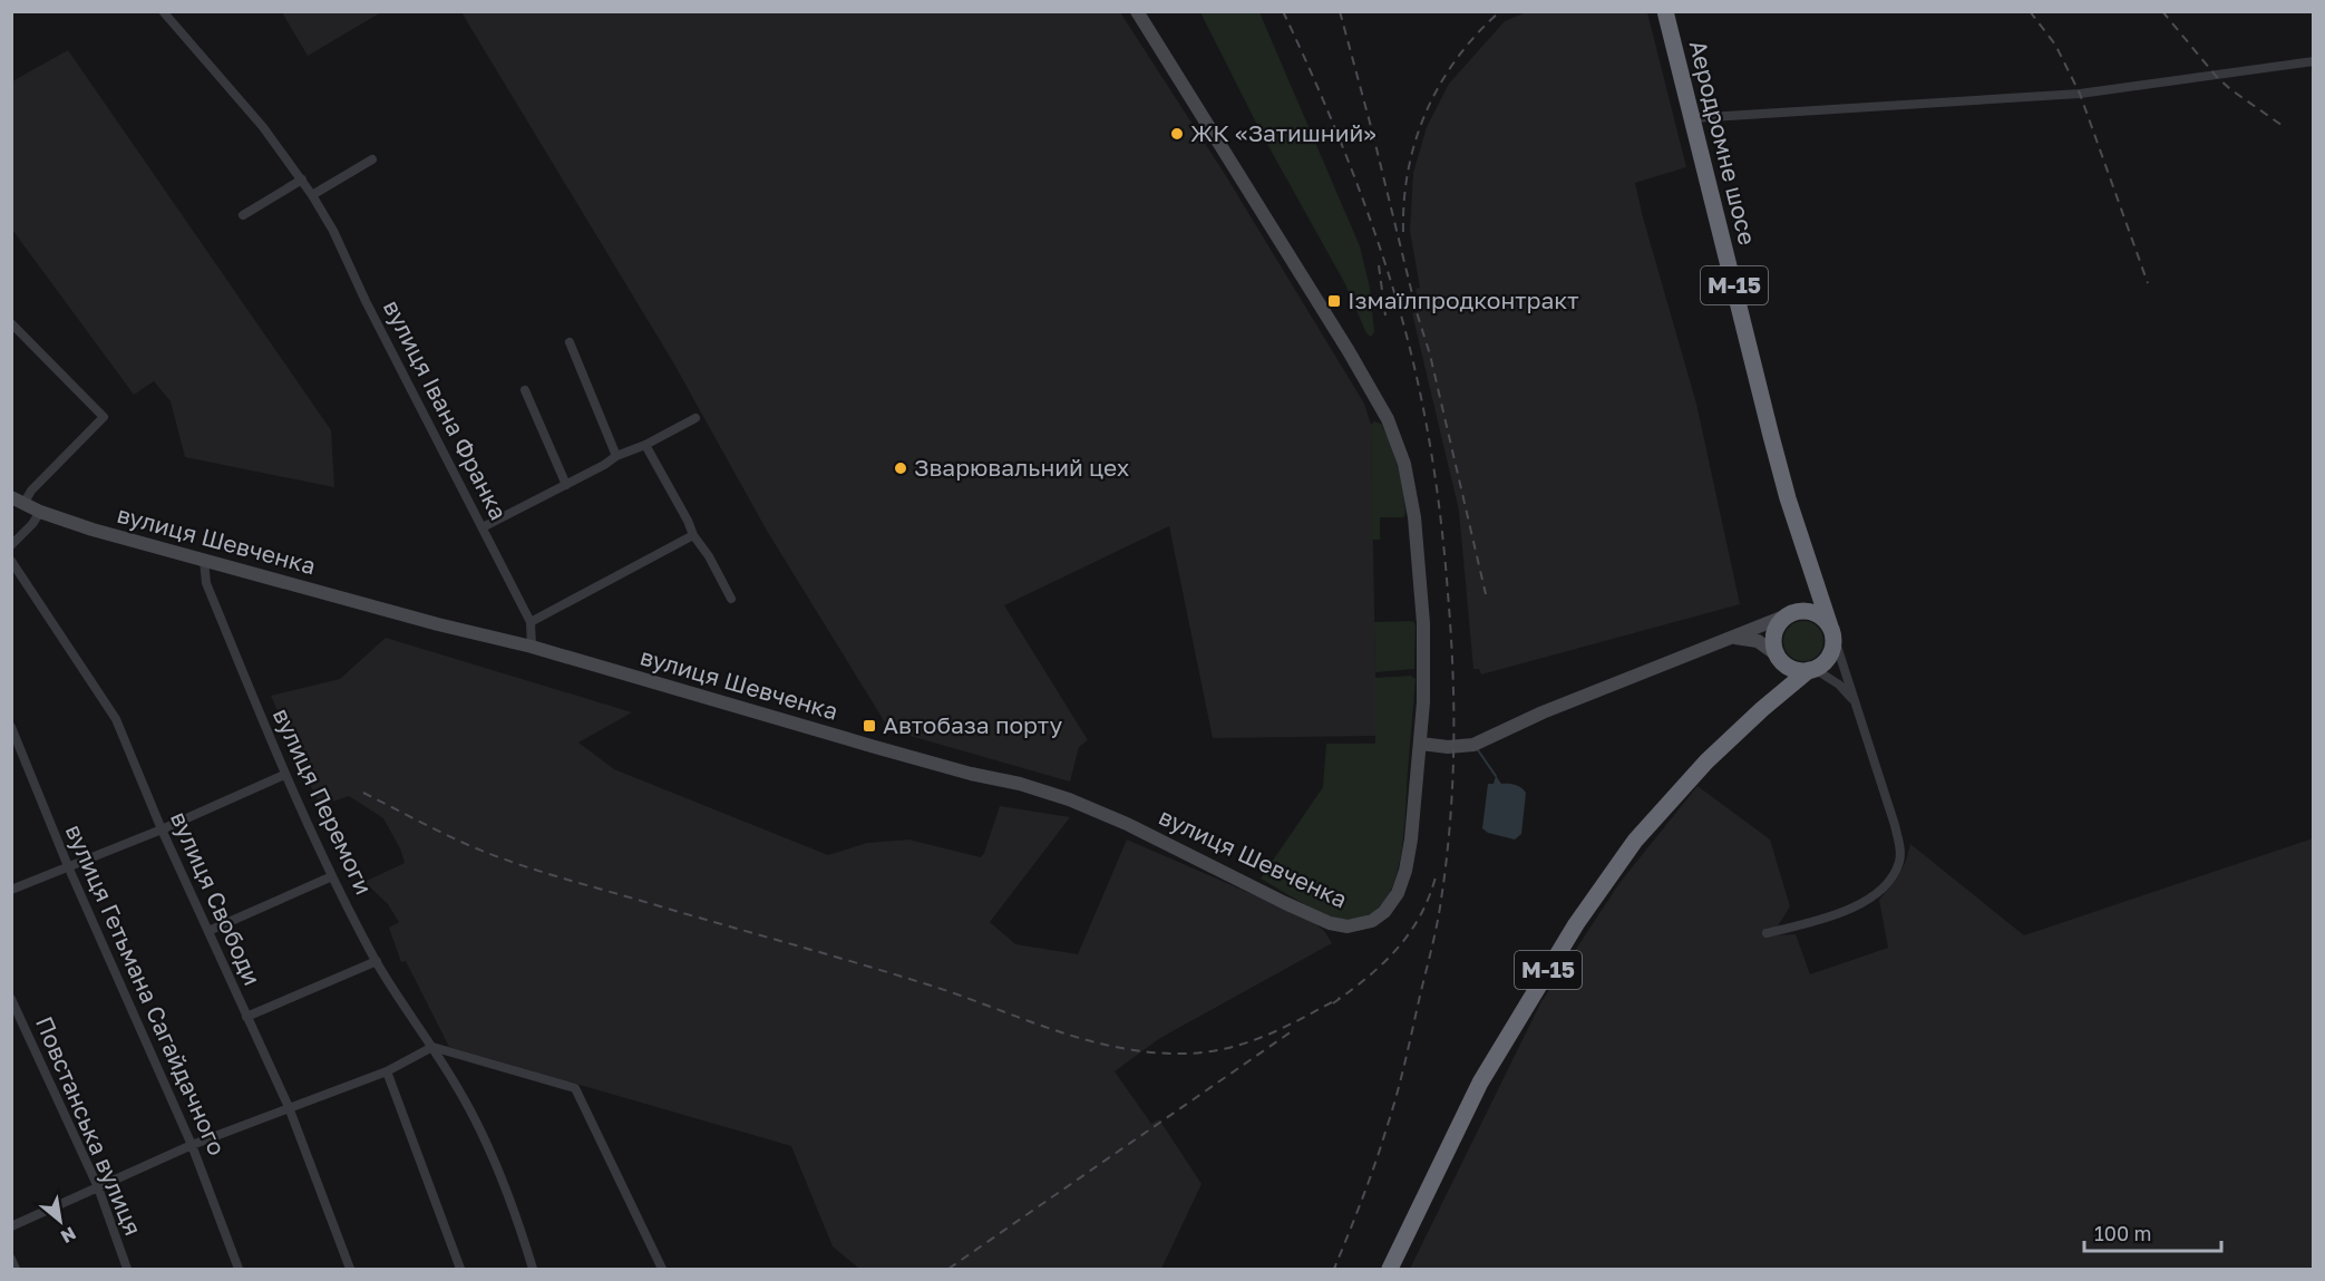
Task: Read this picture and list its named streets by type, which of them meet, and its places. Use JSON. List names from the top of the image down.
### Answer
{
  "streets": {
    "highway": ["Аеродромне шосе", "М-15"],
    "main road": ["вулиця Шевченка"],
    "street": [
      "вулиця Івана Франка",
      "вулиця Перемоги",
      "вулиця Свободи",
      "вулиця Гетьмана Сагайдачного",
      "Повстанська вулиця"
    ]
  },
  "crossings": [
    ["Аеродромне шосе", "М-15"],
    ["вулиця Івана Франка", "вулиця Шевченка"],
    ["вулиця Шевченка", "вулиця Перемоги"]
  ],
  "places": {
    "other": ["ЖК «Затишний»", "Зварювальний цех"],
    "transit": ["Ізмаїлпродконтракт", "Автобаза порту"]
  },
  "scale_bar": "100 m",
  "north": "bottom right"
}
